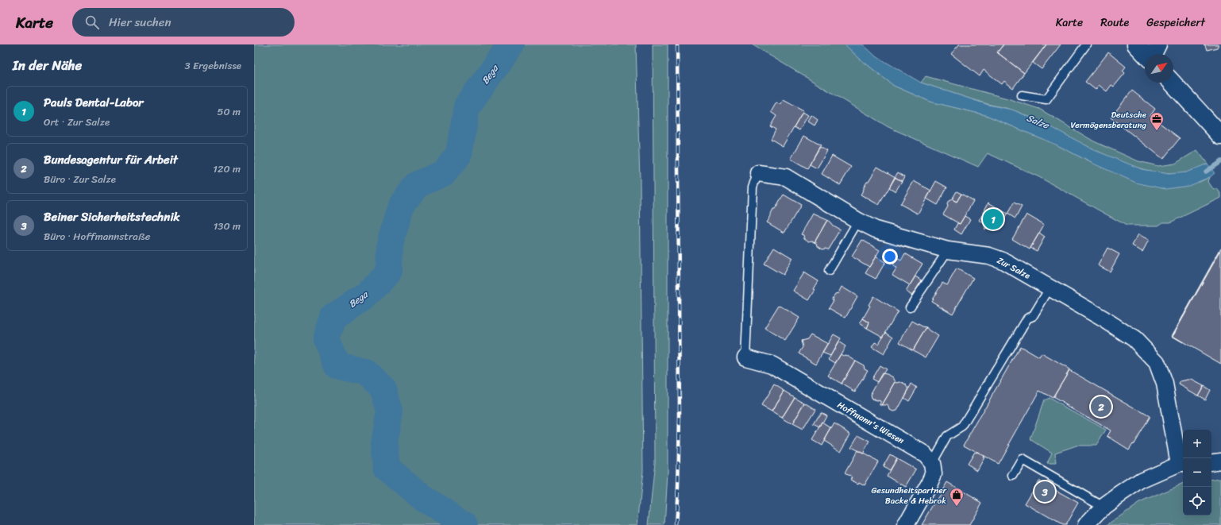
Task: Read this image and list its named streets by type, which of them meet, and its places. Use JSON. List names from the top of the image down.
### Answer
{
  "streets": {
    "street": ["Zur Salze", "Hoffmann's Wiesen"]
  },
  "water": ["Bega", "Salze"],
  "places": {
    "office": ["Deutsche Vermögensberatung"],
    "shop": ["Gesundheitspartner Backe & Hebrok"]
  },
  "north": "top right",
  "page": {
    "header": "Karte",
    "search": "Hier suchen",
    "nav": ["Karte", "Route", "Gespeichert"],
    "heading": ["In der Nähe", "3 Ergebnisse"],
    "list": [
      {
        "mark": "1",
        "name": "Pauls Dental-Labor",
        "note": "Ort · Zur Salze",
        "value": "50 m"
      },
      {
        "mark": "2",
        "name": "Bundesagentur für Arbeit",
        "note": "Büro · Zur Salze",
        "value": "120 m"
      },
      {
        "mark": "3",
        "name": "Beiner Sicherheitstechnik",
        "note": "Büro · Hoffmannstraße",
        "value": "130 m"
      }
    ],
    "pins": ["1", "2", "3"],
    "map_buttons": ["+", "−"]
  }
}
